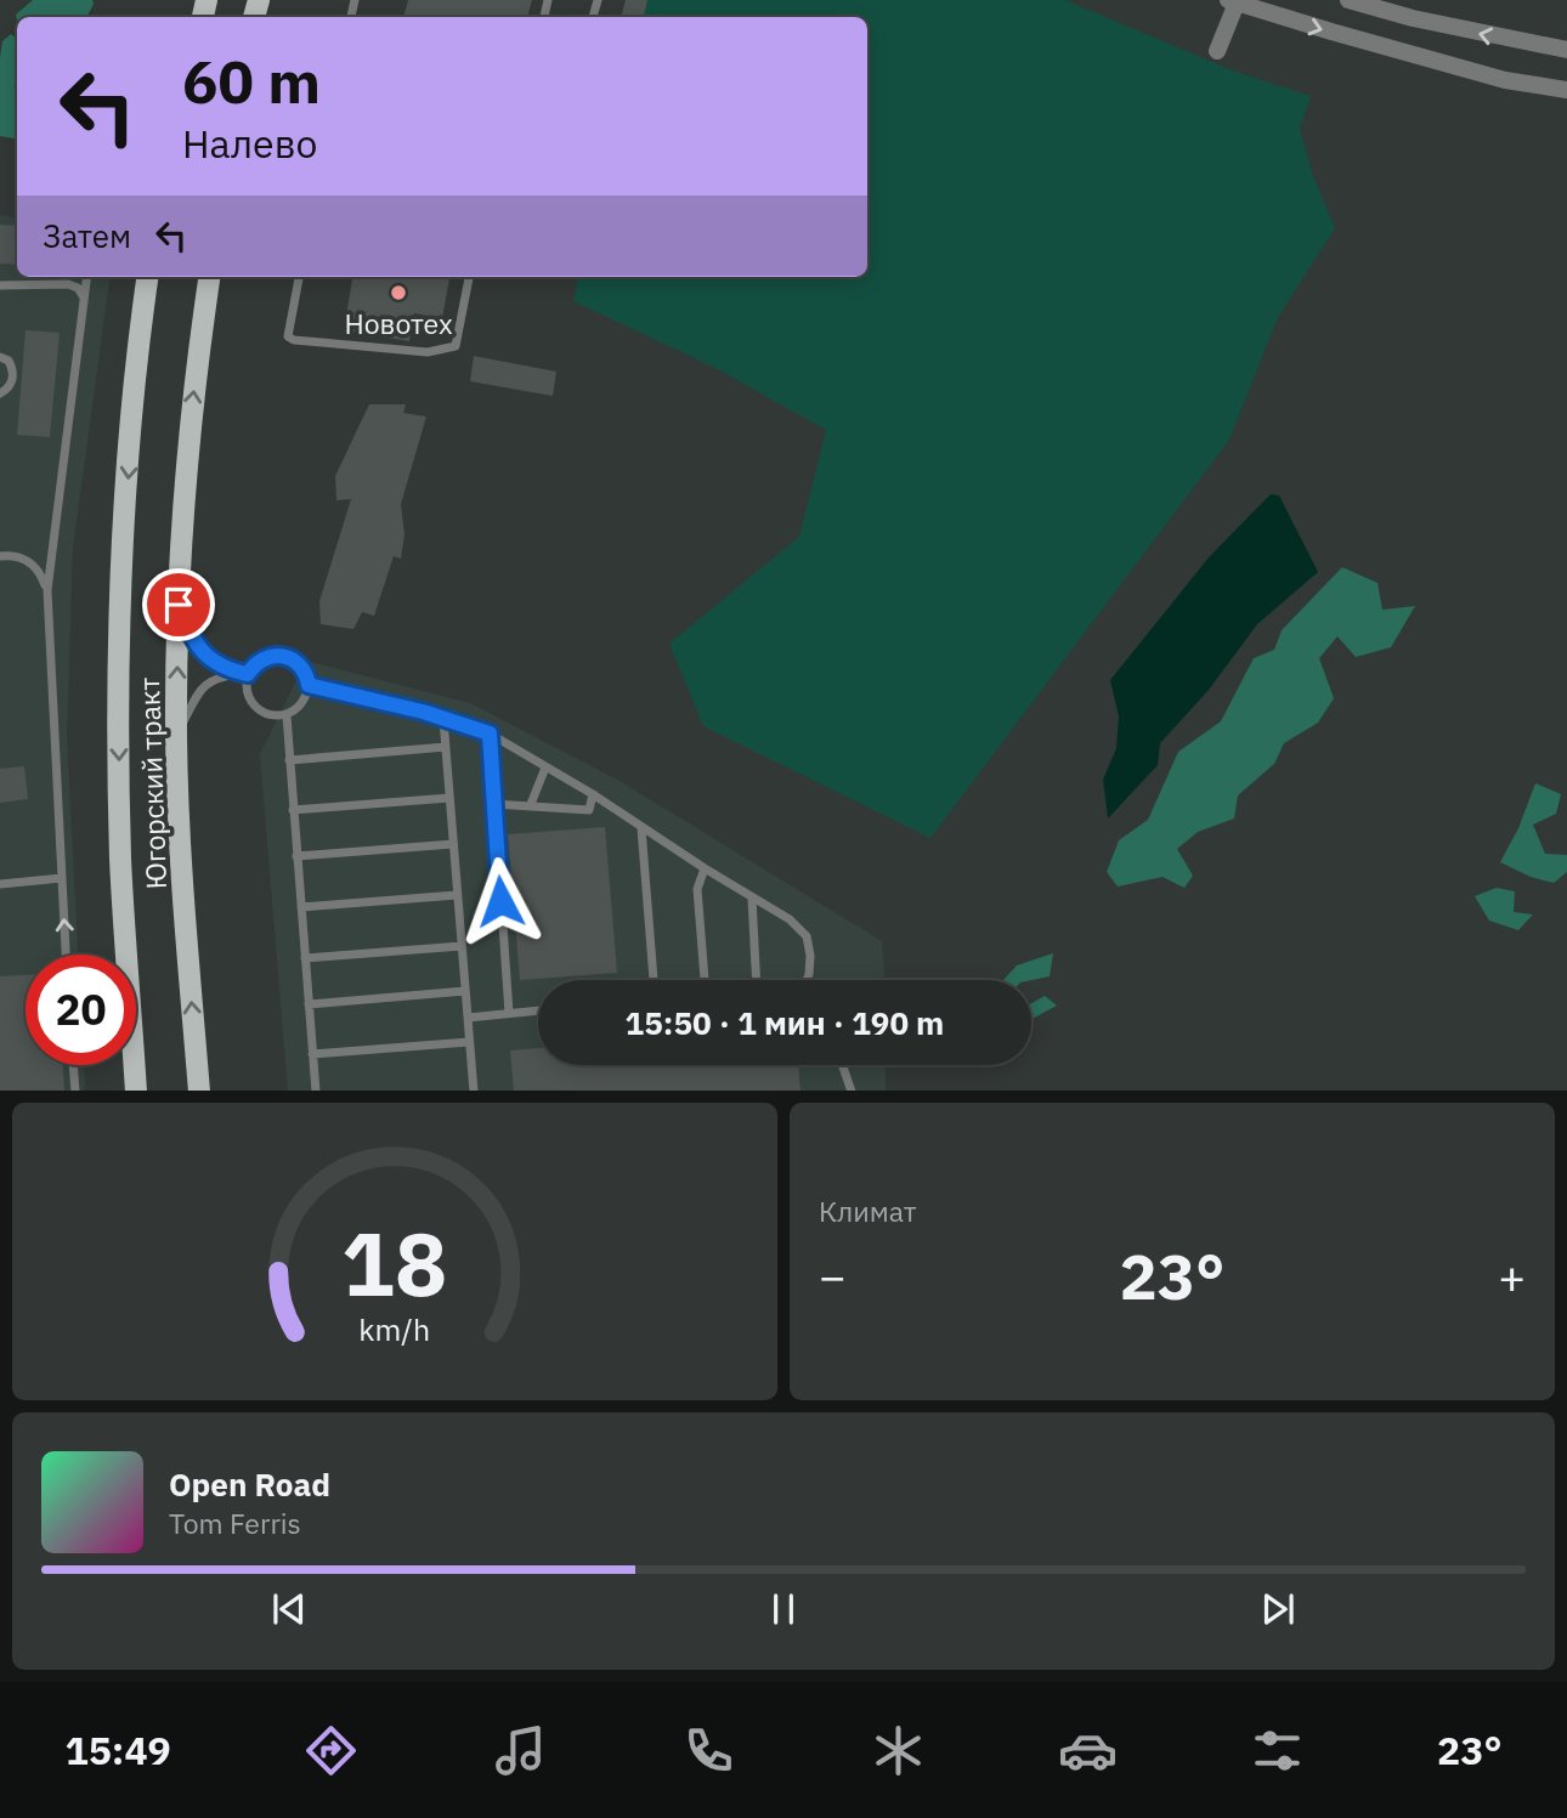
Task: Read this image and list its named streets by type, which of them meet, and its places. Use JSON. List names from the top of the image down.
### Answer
{
  "streets": {
    "main road": ["Югорский тракт"]
  },
  "places": ["Новотех"],
  "page": {
    "turn": ["60 m", "Налево"],
    "then": "Затем",
    "limit": "20",
    "trip": "15:50 · 1 мин · 190 m",
    "tile": "Климат",
    "heat": ["−", "23°", "+"],
    "song": ["Open Road", "Tom Ferris"],
    "tabs": ["15:49", "23°"],
    "gauge": ["18", "km/h"]
  }
}
